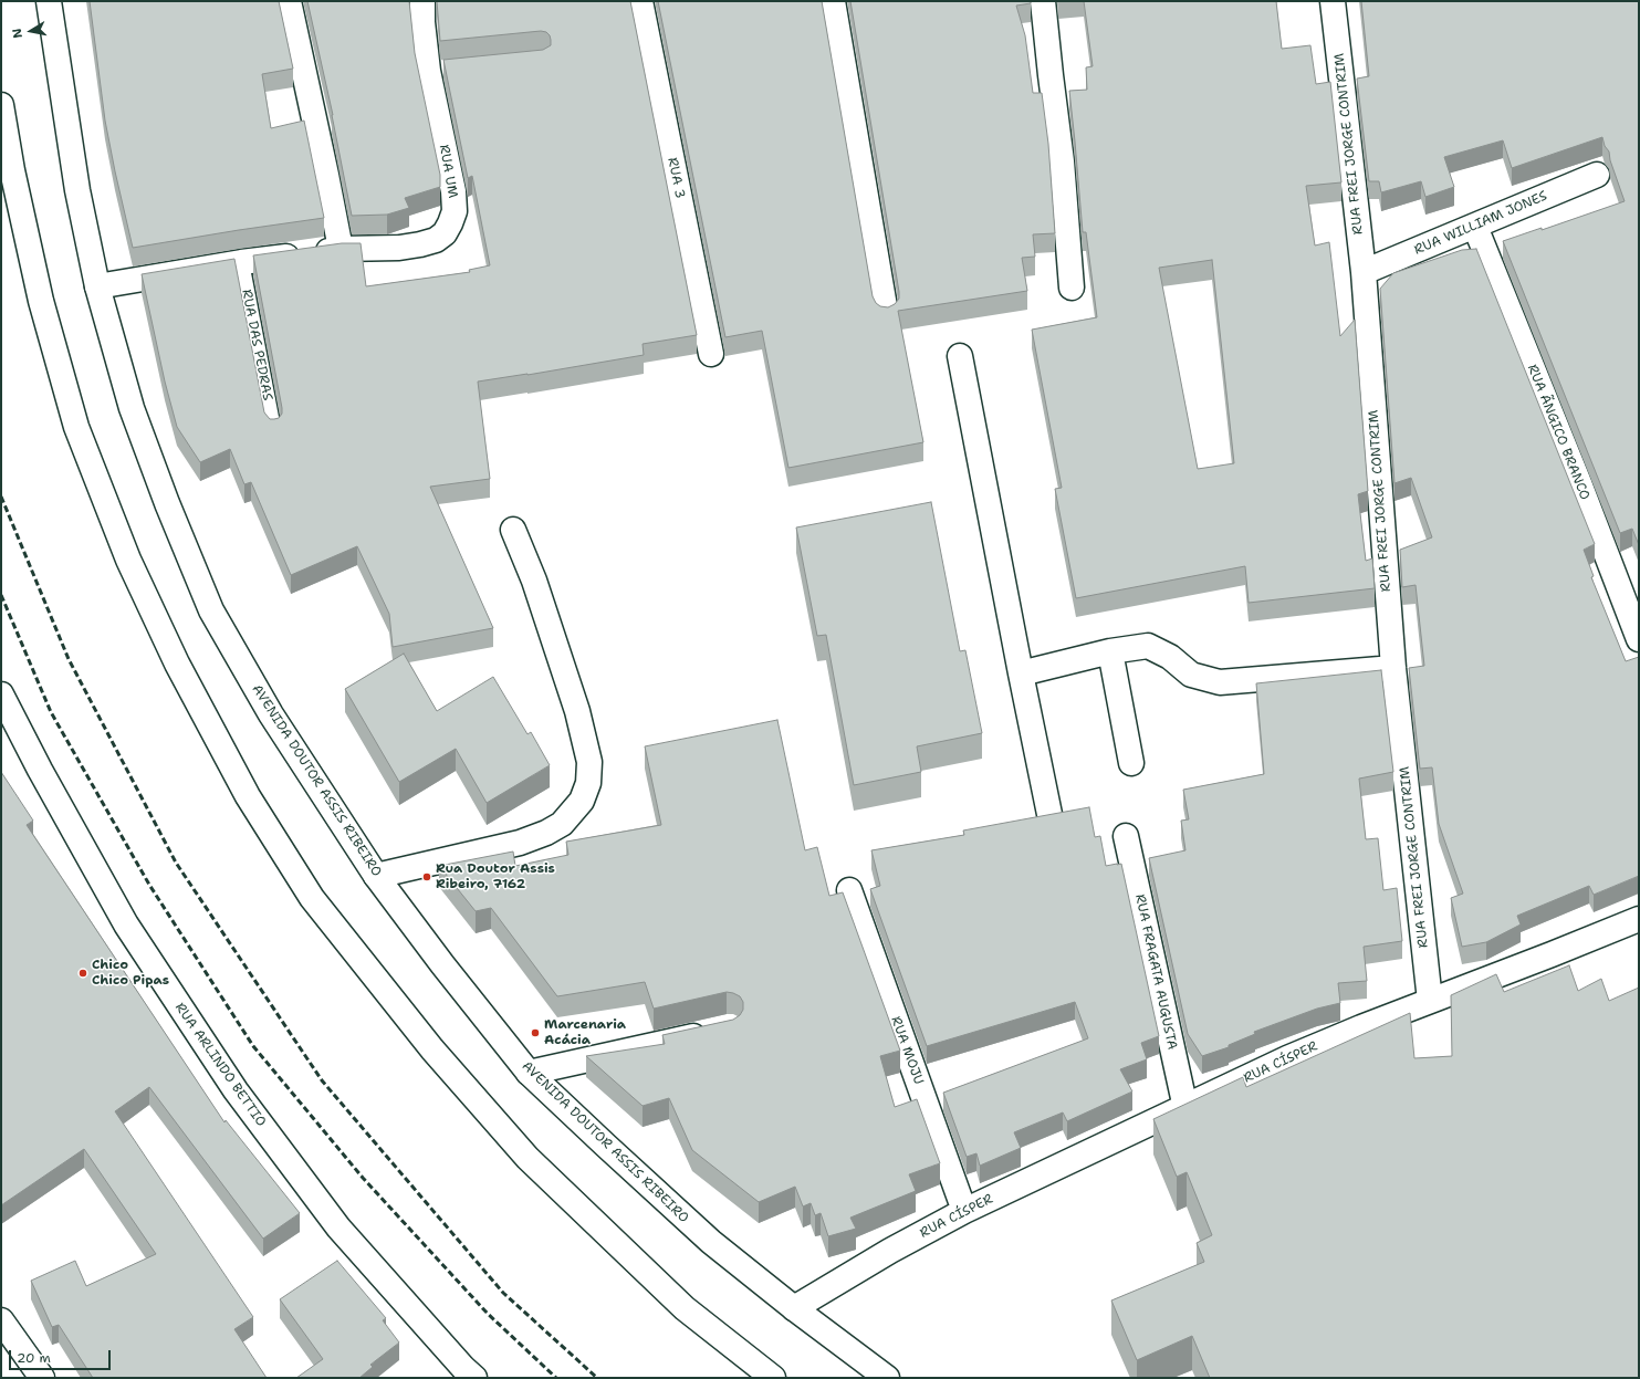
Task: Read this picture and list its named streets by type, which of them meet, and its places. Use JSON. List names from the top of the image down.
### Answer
{
  "streets": {
    "street": [
      "RUA FREI JORGE CONTRIM",
      "RUA UM",
      "RUA 3",
      "RUA WILLIAM JONES",
      "RUA ÃNGICO BRANCO",
      "AVENIDA DOUTOR ASSIS RIBEIRO",
      "RUA FRAGATA AUGUSTA",
      "RUA MOJU",
      "RUA CÍSPER",
      "RUA ARLINDO BETTIO"
    ],
    "lane": ["RUA DAS PEDRAS"]
  },
  "crossings": [
    ["RUA FREI JORGE CONTRIM", "RUA WILLIAM JONES"],
    ["RUA FREI JORGE CONTRIM", "RUA CÍSPER"],
    ["RUA UM", "RUA DAS PEDRAS"],
    ["RUA UM", "AVENIDA DOUTOR ASSIS RIBEIRO"],
    ["RUA WILLIAM JONES", "RUA ÃNGICO BRANCO"],
    ["AVENIDA DOUTOR ASSIS RIBEIRO", "RUA CÍSPER"],
    ["RUA FRAGATA AUGUSTA", "RUA CÍSPER"],
    ["RUA MOJU", "RUA CÍSPER"]
  ],
  "places": ["Rua Doutor Assis Ribeiro, 7162", "Chico Chico Pipas", "Marcenaria Acácia"],
  "scale_bar": "20 m",
  "north": "left"
}
